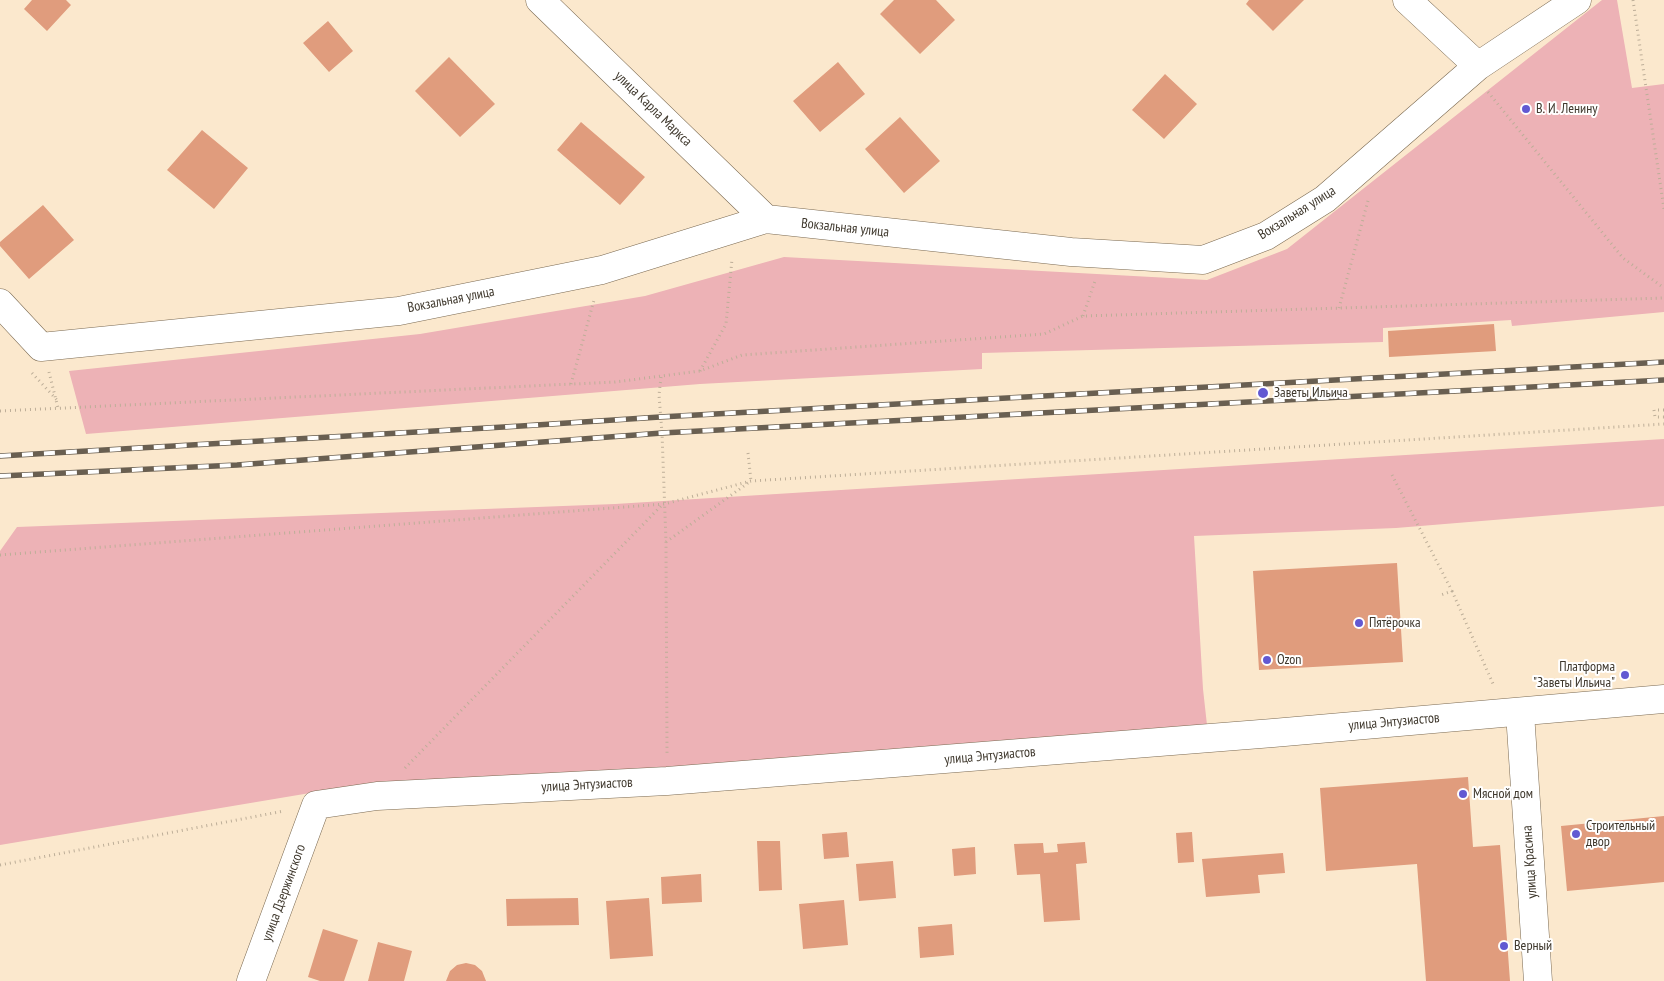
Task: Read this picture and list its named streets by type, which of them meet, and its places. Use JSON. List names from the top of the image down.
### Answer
{
  "streets": {
    "street": [
      "улица Карла Маркса",
      "Вокзальная улица",
      "улица Энтузиастов",
      "улица Красина",
      "улица Дзержинского"
    ]
  },
  "crossings": [
    ["улица Карла Маркса", "Вокзальная улица"],
    ["улица Энтузиастов", "улица Красина"],
    ["улица Энтузиастов", "улица Дзержинского"]
  ],
  "places": [
    "В. И. Ленину",
    "Заветы Ильича",
    "Пятёрочка",
    "Ozon",
    "Платформа \"Заветы Ильича\"",
    "Мясной дом",
    "Строительный двор",
    "Верный"
  ]
}
